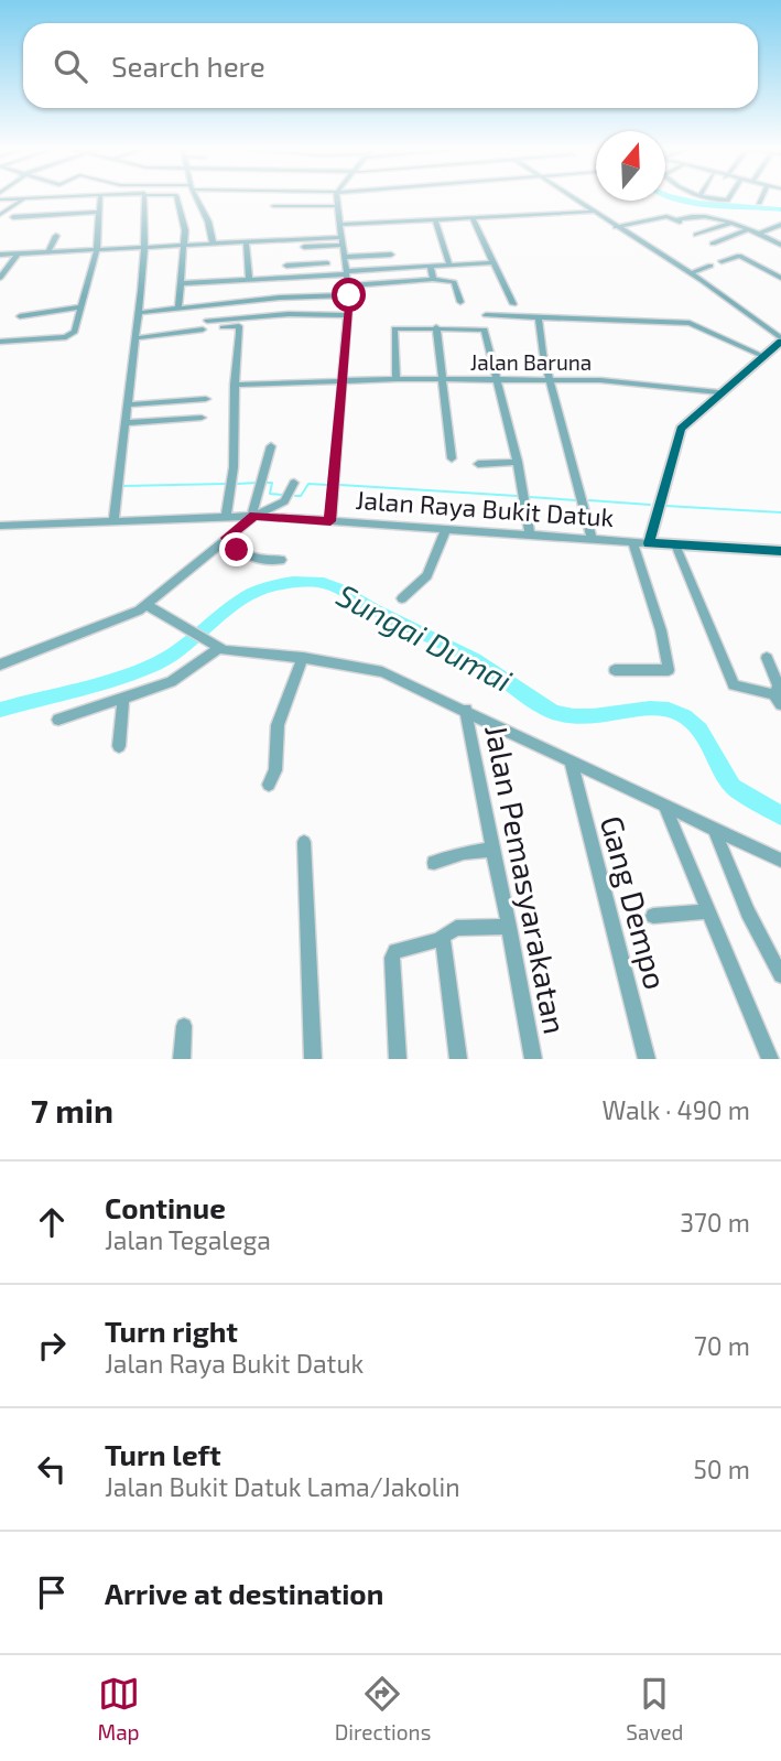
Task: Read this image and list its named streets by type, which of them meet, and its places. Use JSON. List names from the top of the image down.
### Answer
{
  "streets": {
    "main road": ["Jalan Raya Bukit Datuk"],
    "street": ["Jalan Baruna", "Jalan Pemasyarakatan", "Gang Dempo"]
  },
  "water": ["Sungai Dumai"],
  "north": "top",
  "page": {
    "search": "Search here",
    "heading": ["7 min", "Walk · 490 m"],
    "list": [
      ["Continue", "Jalan Tegalega", "370 m"],
      ["Turn right", "Jalan Raya Bukit Datuk", "70 m"],
      ["Turn left", "Jalan Bukit Datuk Lama/Jakolin", "50 m"],
      "Arrive at destination"
    ],
    "nav": ["Map", "Directions", "Saved"]
  }
}
